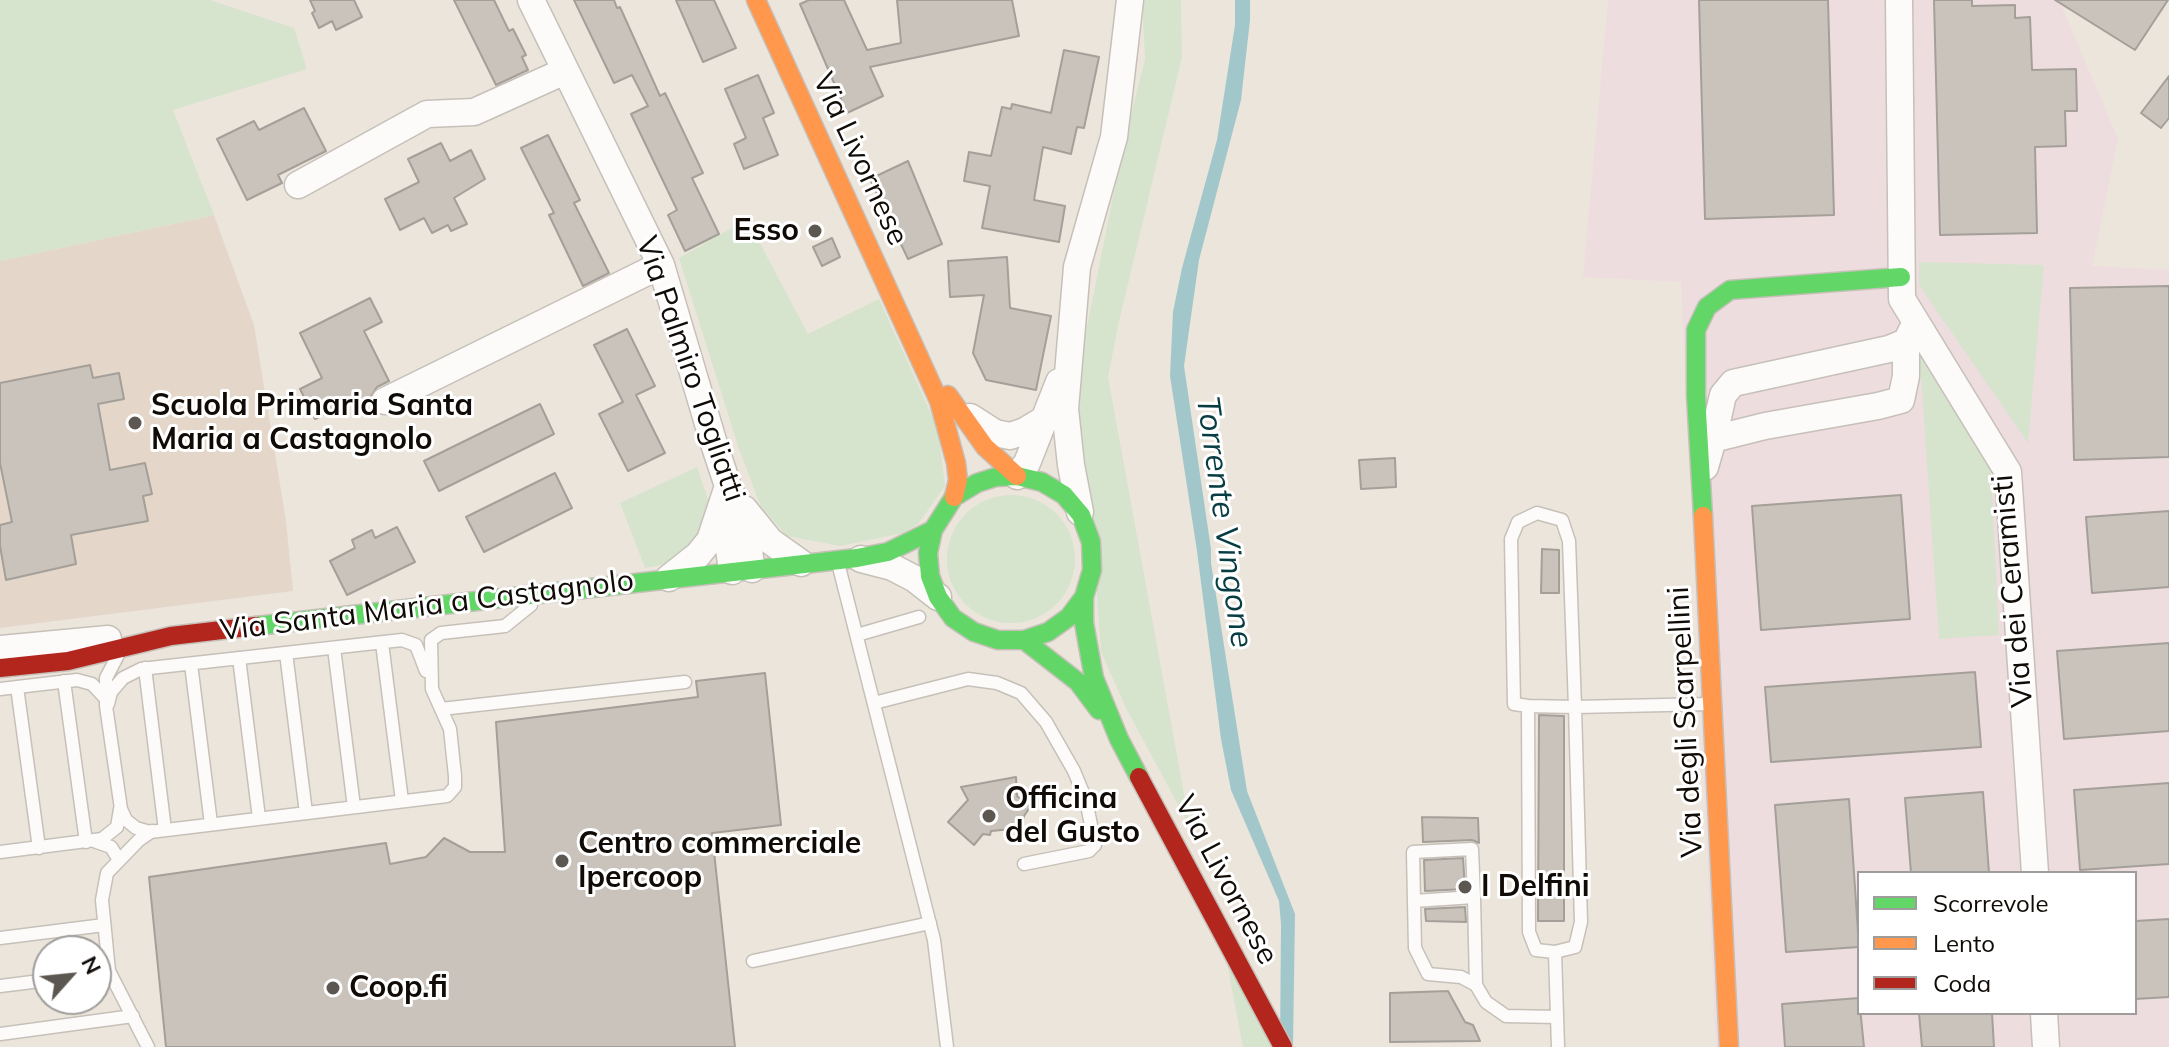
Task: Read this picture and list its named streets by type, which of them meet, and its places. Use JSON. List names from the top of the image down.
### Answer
{
  "streets": {
    "main road": ["Via Livornese", "Via Santa Maria a Castagnolo", "Via degli Scarpellini"],
    "street": ["Via Palmiro Togliatti", "Via dei Ceramisti"]
  },
  "crossings": [
    ["Via Livornese", "Via Santa Maria a Castagnolo"],
    ["Via Palmiro Togliatti", "Via Santa Maria a Castagnolo"],
    ["Via dei Ceramisti", "Via degli Scarpellini"]
  ],
  "water": ["Torrente Vingone"],
  "places": [
    "Esso",
    "Scuola Primaria Santa Maria a Castagnolo",
    "Officina del Gusto",
    "Centro commerciale Ipercoop",
    "I Delfini",
    "Coop.fi"
  ],
  "legend": ["Scorrevole", "Lento", "Coda"],
  "north": "top right"
}
